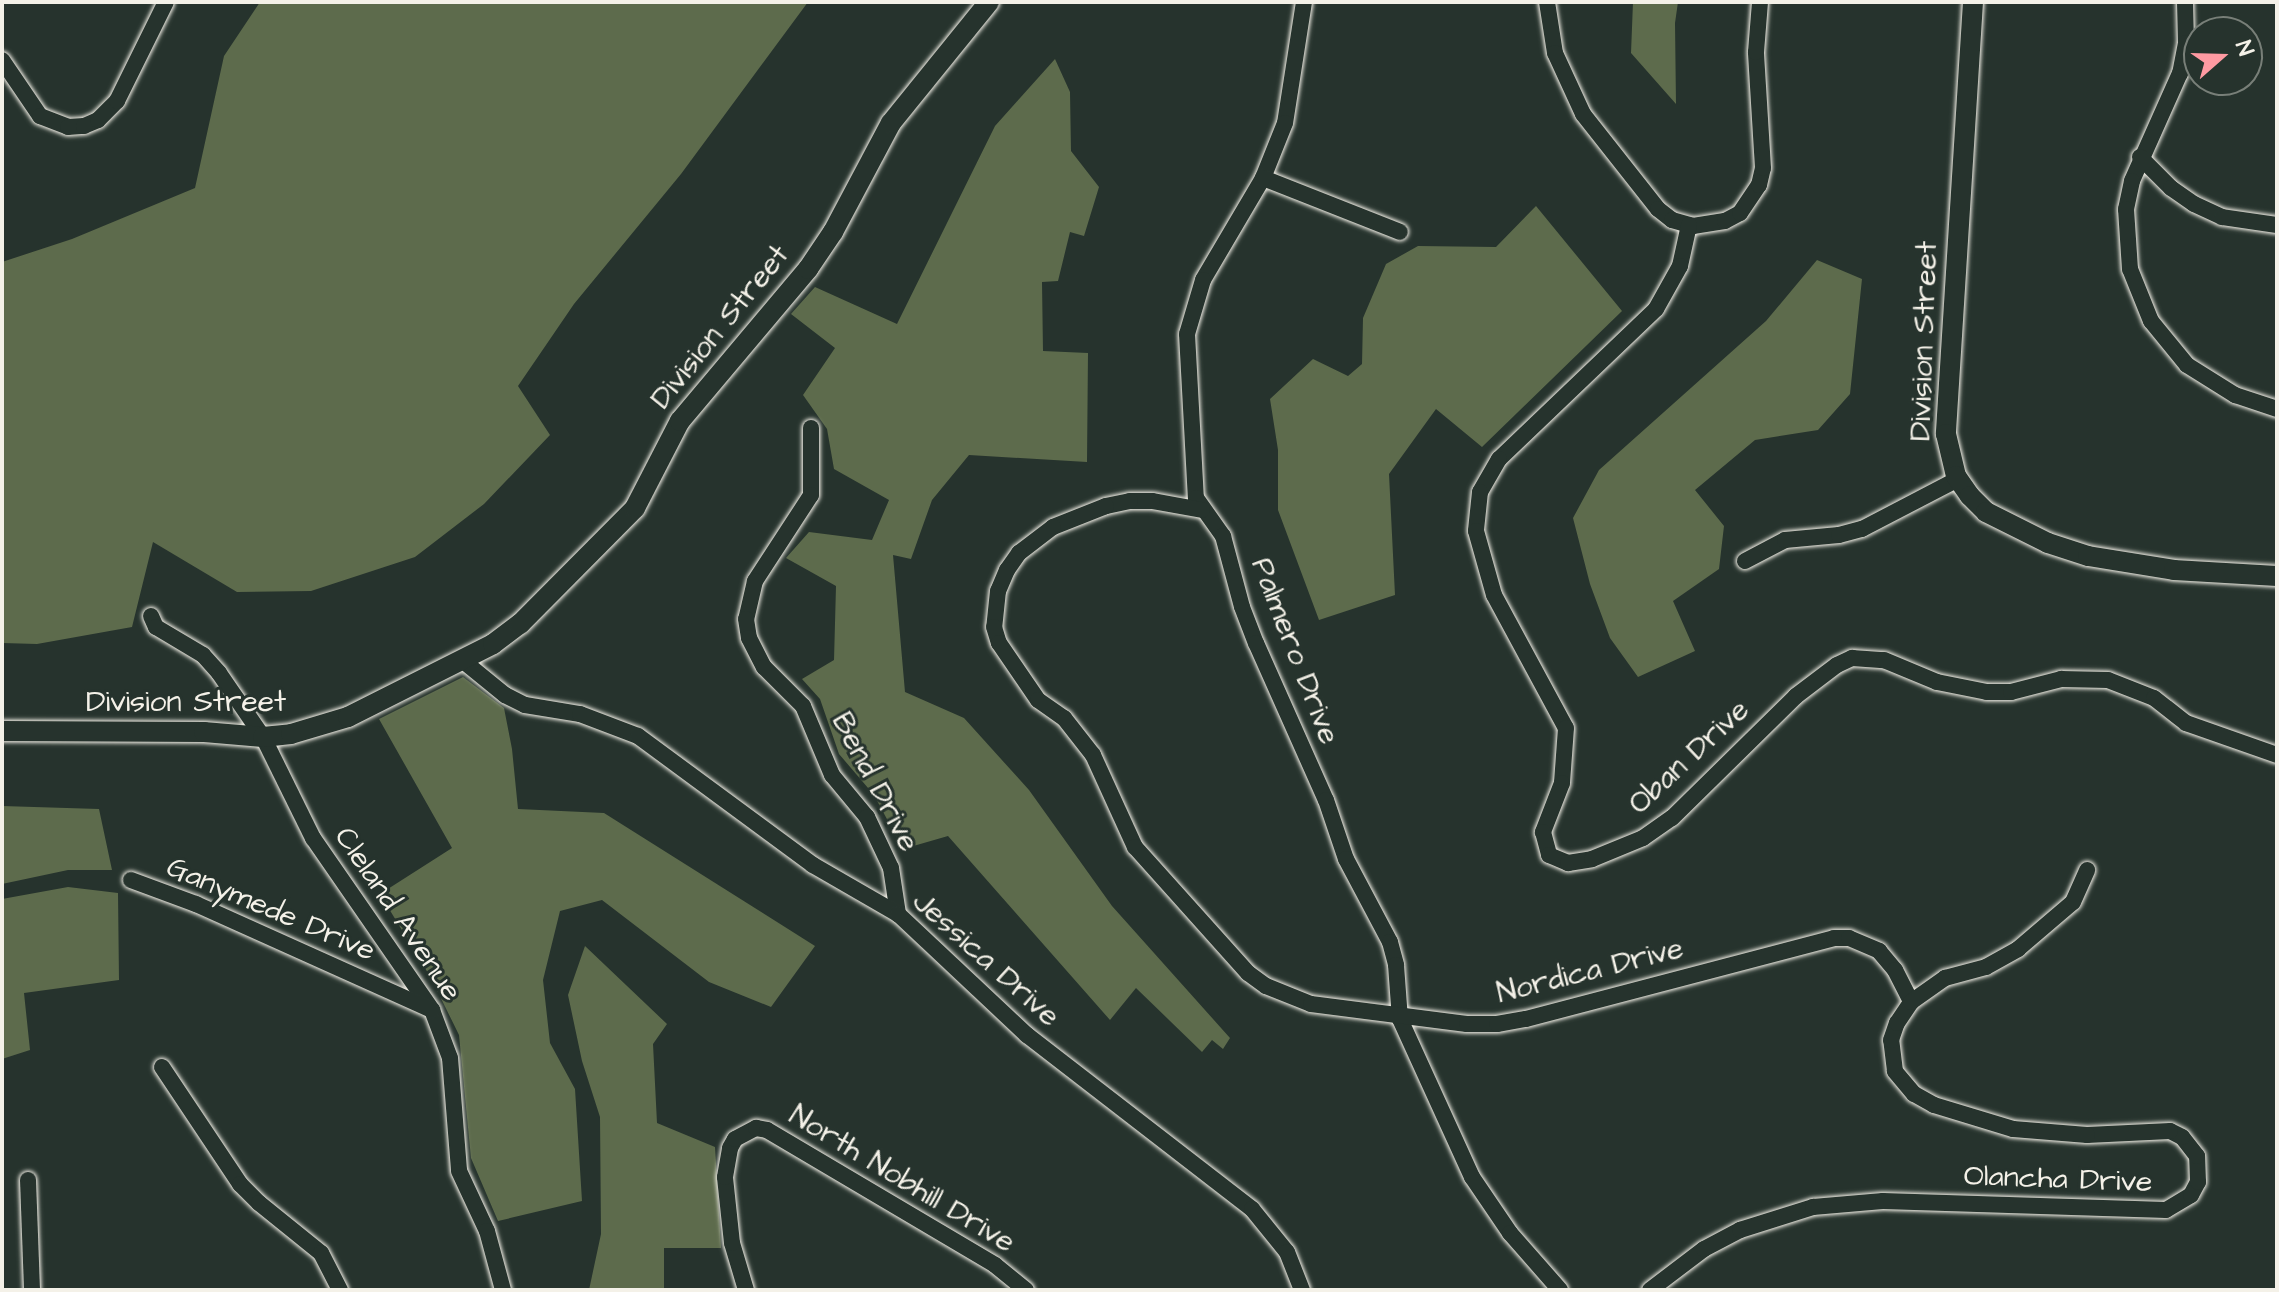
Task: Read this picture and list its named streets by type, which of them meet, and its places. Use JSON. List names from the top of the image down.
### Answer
{
  "streets": {
    "street": [
      "Division Street",
      "Palmero Drive",
      "Oban Drive",
      "Bend Drive",
      "Ganymede Drive",
      "Cleland Avenue",
      "Jessica Drive",
      "Nordica Drive",
      "North Nobhill Drive",
      "Olancha Drive"
    ]
  },
  "crossings": [
    ["Division Street", "Cleland Avenue"],
    ["Division Street", "Jessica Drive"],
    ["Palmero Drive", "Nordica Drive"],
    ["Bend Drive", "Jessica Drive"],
    ["Ganymede Drive", "Cleland Avenue"],
    ["Nordica Drive", "Olancha Drive"]
  ],
  "north": "right"
}
